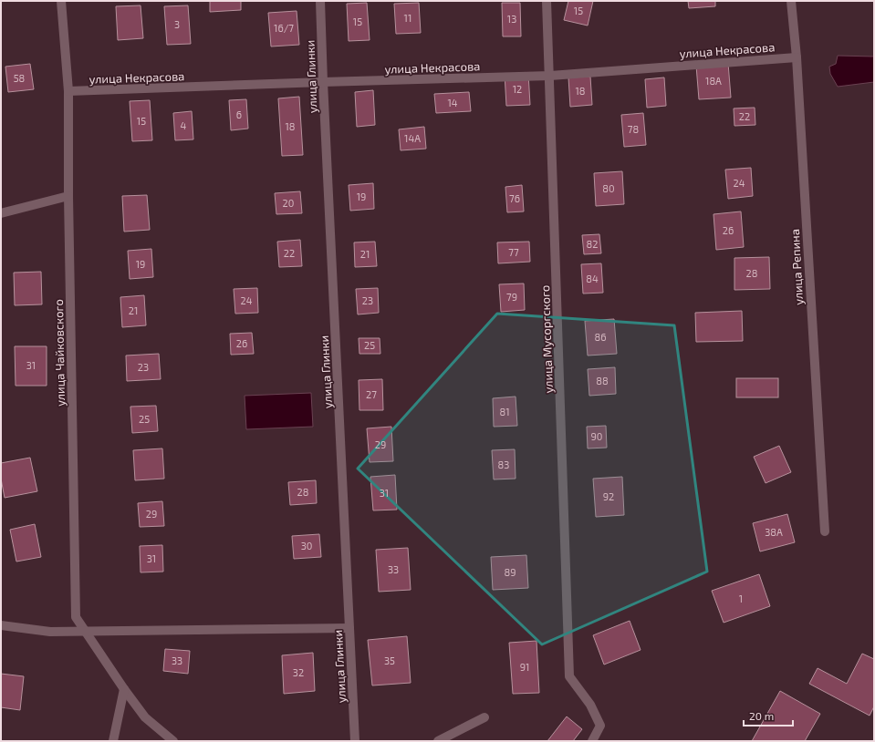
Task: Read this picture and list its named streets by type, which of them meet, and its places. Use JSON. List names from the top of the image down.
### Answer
{
  "streets": {
    "street": [
      "улица Некрасова",
      "улица Глинки",
      "улица Репина",
      "улица Мусоргского",
      "улица Чайковского"
    ]
  },
  "crossings": [
    ["улица Некрасова", "улица Глинки"],
    ["улица Некрасова", "улица Репина"],
    ["улица Некрасова", "улица Мусоргского"],
    ["улица Некрасова", "улица Чайковского"]
  ],
  "house_numbers": [
    "15",
    "11",
    "13",
    "15",
    "3",
    "16/7",
    "58",
    "18А",
    "12",
    "18",
    "14",
    "6",
    "22",
    "15",
    "4",
    "18",
    "78",
    "14А",
    "24",
    "80",
    "19",
    "76",
    "20",
    "26",
    "82",
    "77",
    "22",
    "21",
    "19",
    "28",
    "84",
    "79",
    "24",
    "23",
    "21",
    "86",
    "26",
    "25",
    "31",
    "23",
    "88",
    "27",
    "81",
    "25",
    "90",
    "29",
    "83",
    "28",
    "31",
    "92",
    "29",
    "38А",
    "30",
    "31",
    "33",
    "89",
    "1",
    "33",
    "35",
    "91",
    "32"
  ],
  "scale_bar": "20 m"
}
